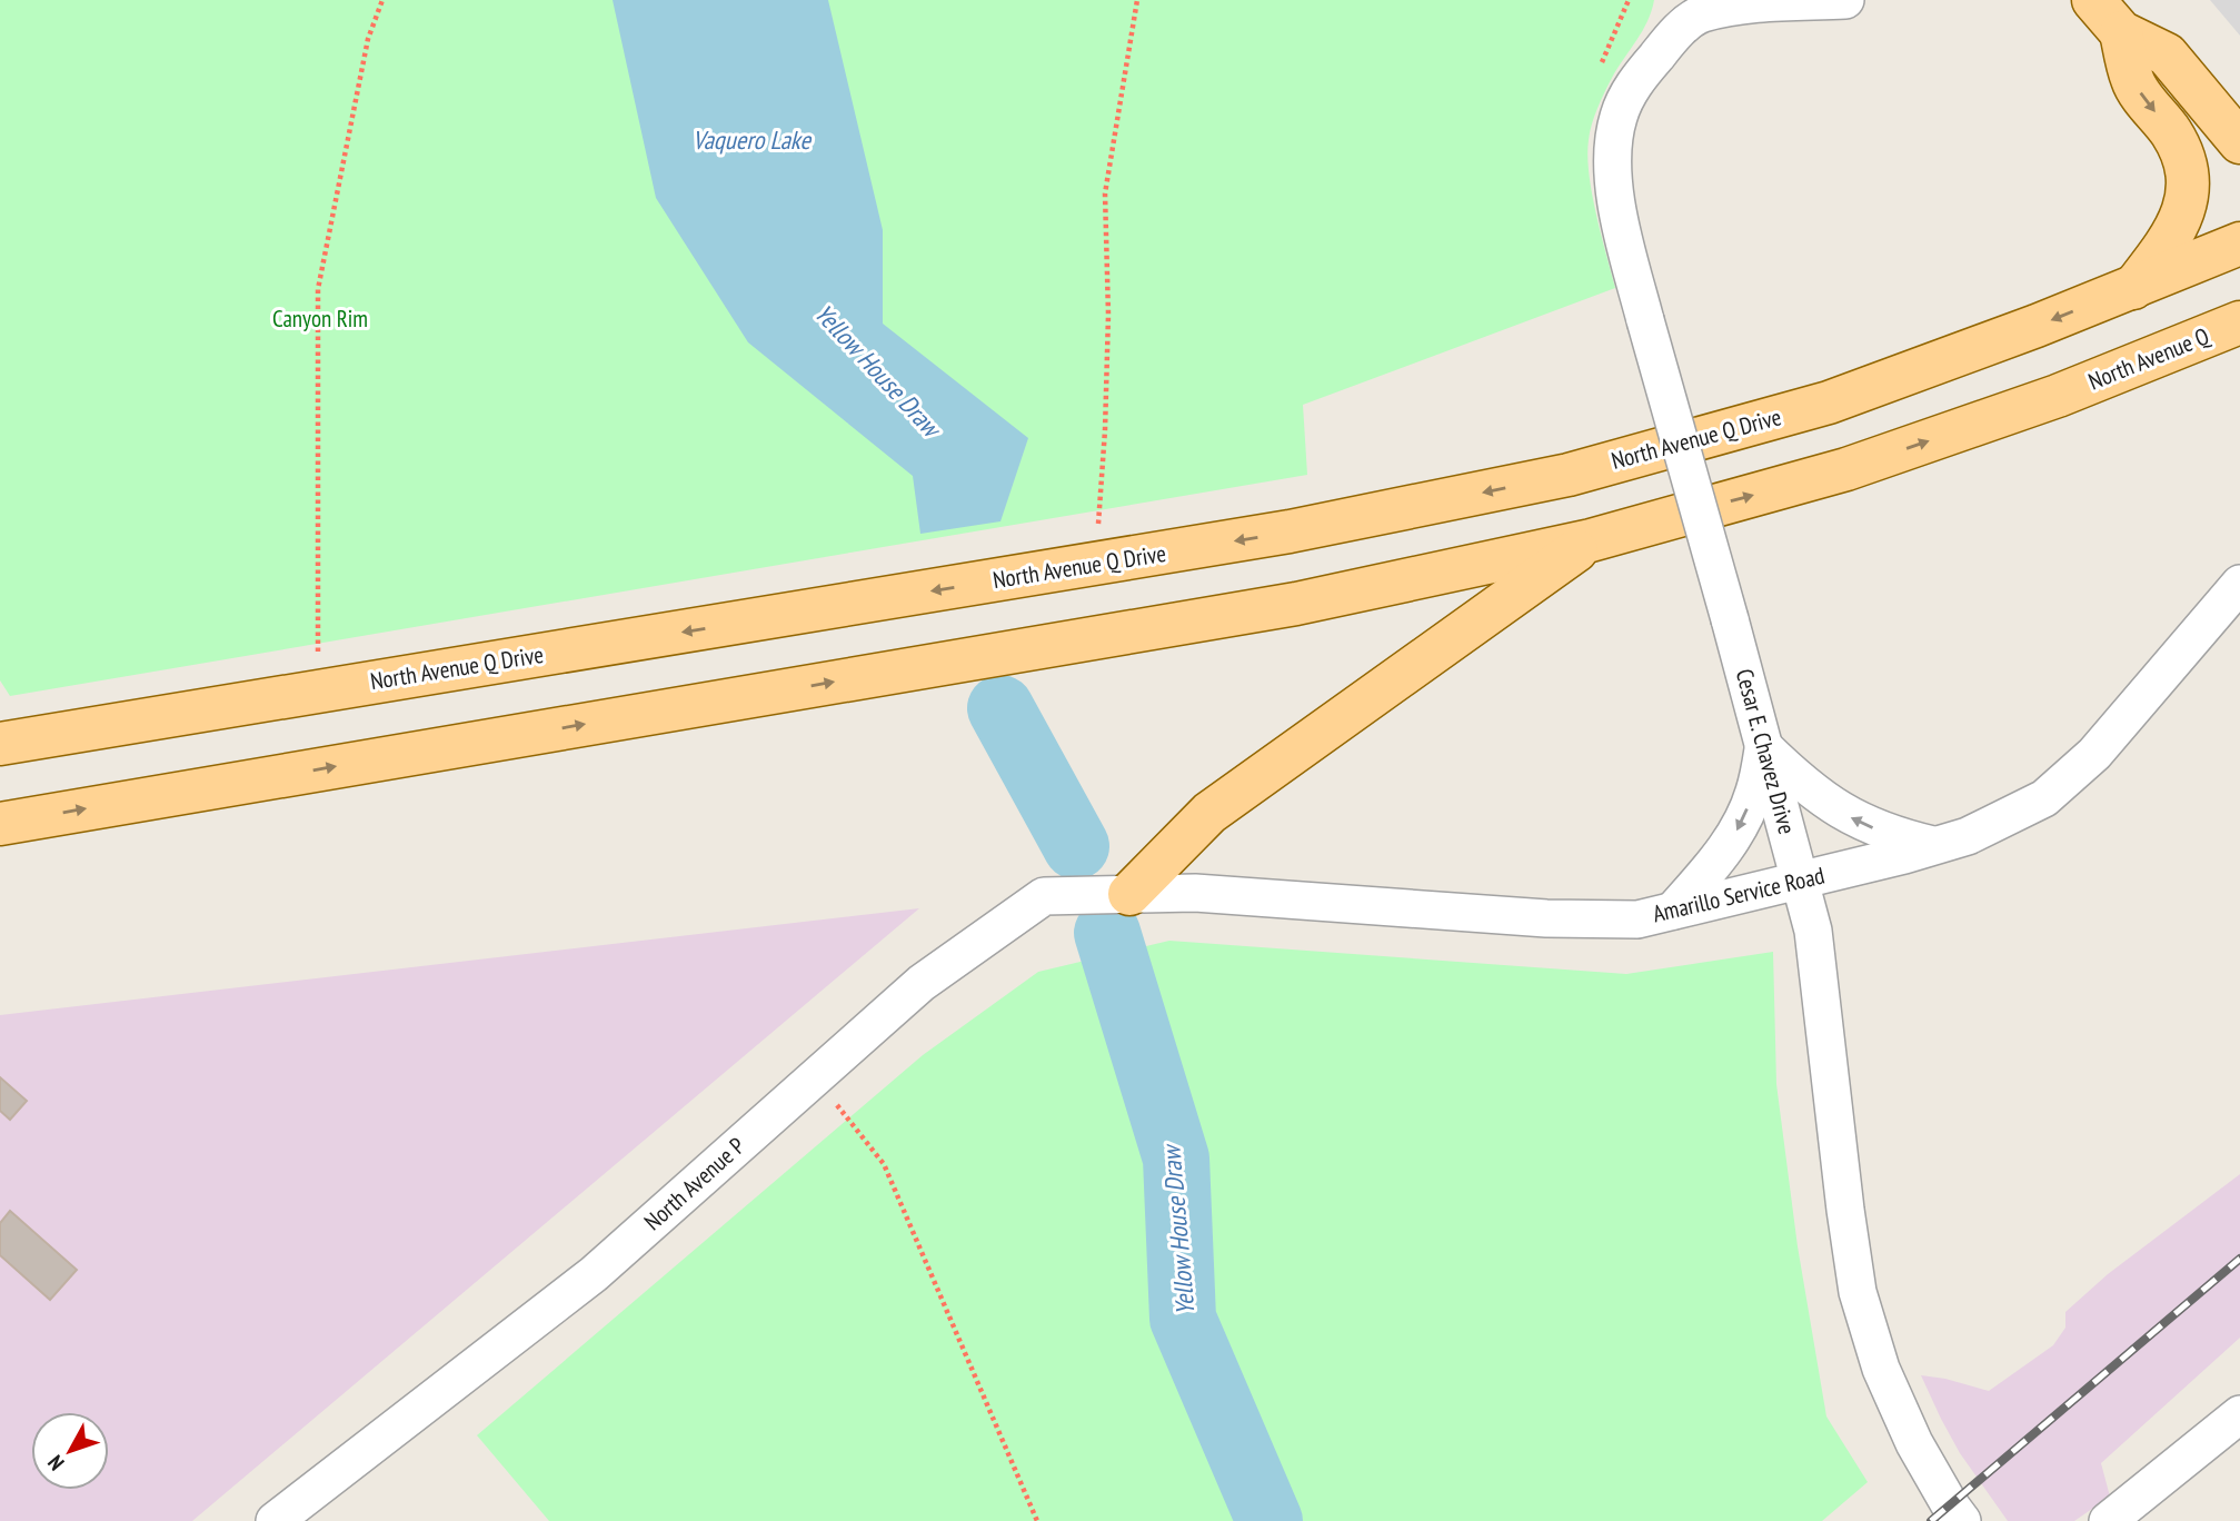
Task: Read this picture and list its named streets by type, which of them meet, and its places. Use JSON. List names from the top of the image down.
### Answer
{
  "streets": {
    "main road": ["North Avenue Q", "North Avenue Q Drive"],
    "street": ["Cesar E. Chavez Drive", "Amarillo Service Road", "North Avenue P"]
  },
  "crossings": [
    ["Cesar E. Chavez Drive", "Amarillo Service Road"],
    ["Amarillo Service Road", "North Avenue P"]
  ],
  "one_way": ["North Avenue Q"],
  "water": ["Vaquero Lake", "Yellow House Draw"],
  "parks": ["Canyon Rim"],
  "north": "bottom left"
}
